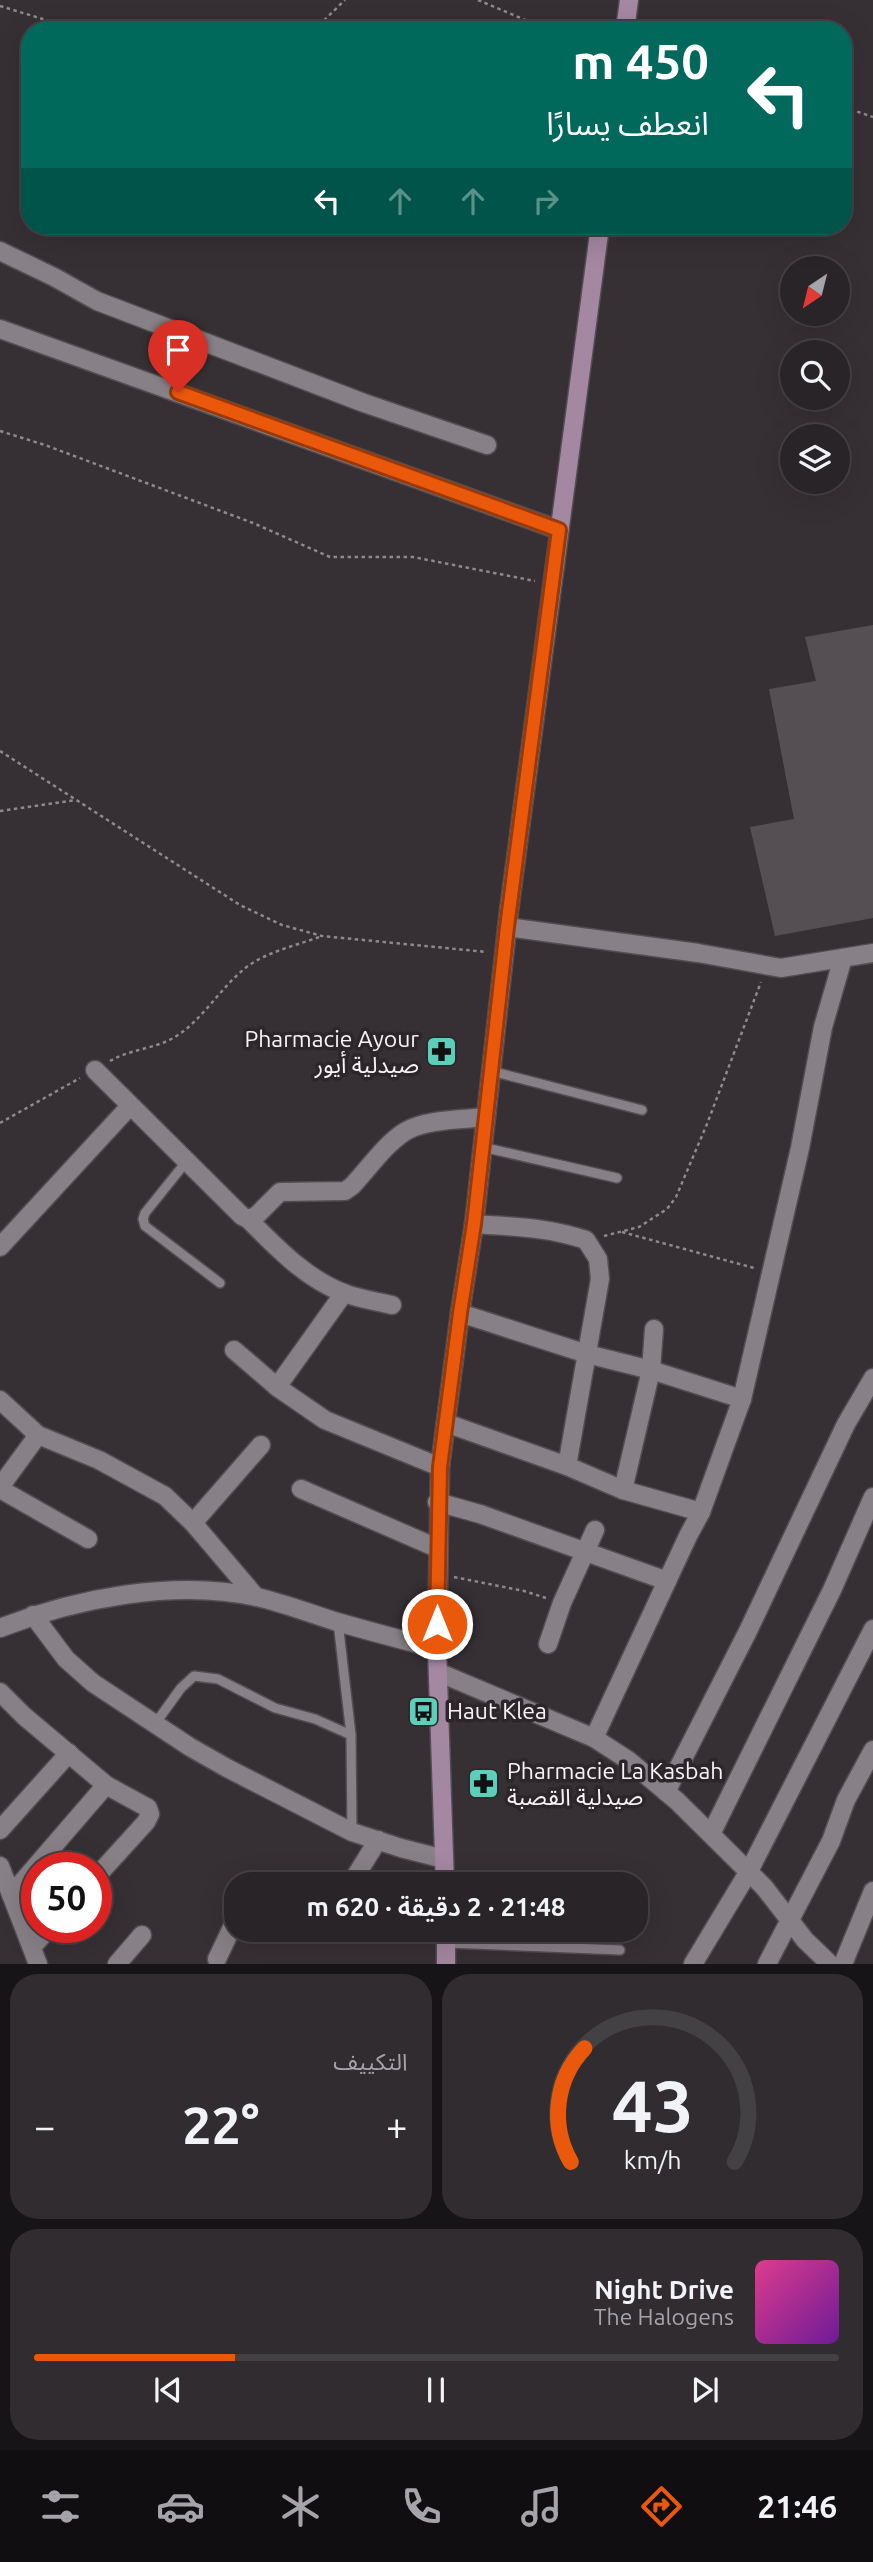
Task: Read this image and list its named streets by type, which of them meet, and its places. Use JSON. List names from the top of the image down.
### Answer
{
  "places": {
    "pharmacy": ["Pharmacie Ayour صيدلية أيور", "Pharmacie La Kasbah صيدلية القصبة"],
    "bus stop": ["Haut Klea"]
  },
  "north": "bottom left",
  "page": {
    "turn": ["450 m", "انعطف يسارًا"],
    "limit": "50",
    "trip": "21:48 · 2 دقيقة · 620 m",
    "tile": "التكييف",
    "heat": ["−", "22°", "+"],
    "song": ["Night Drive", "The Halogens"],
    "tabs": "21:46",
    "gauge": ["43", "km/h"]
  }
}
